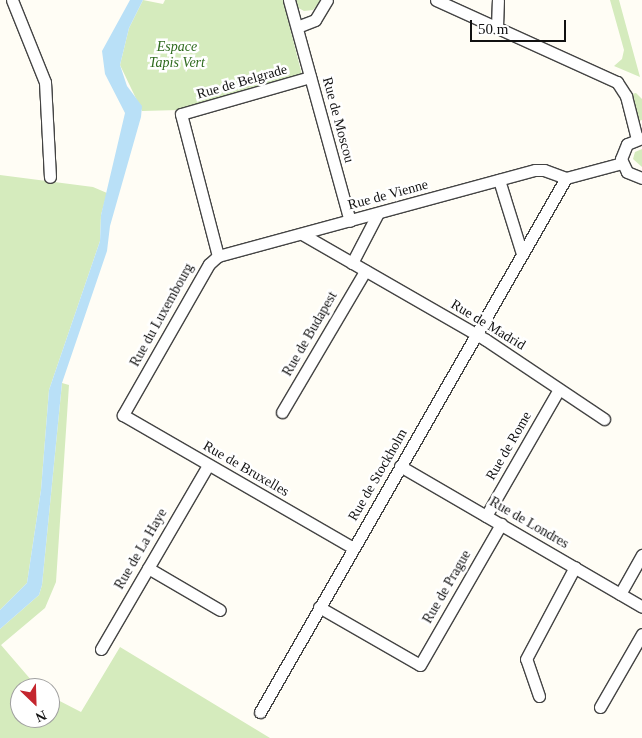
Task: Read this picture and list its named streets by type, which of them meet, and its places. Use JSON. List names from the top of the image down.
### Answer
{
  "streets": {
    "street": [
      "Rue de Belgrade",
      "Rue de Moscou",
      "Rue de Vienne",
      "Rue du Luxembourg",
      "Rue de Madrid",
      "Rue de Budapest",
      "Rue de Rome",
      "Rue de Bruxelles",
      "Rue de Stockholm",
      "Rue de Londres",
      "Rue de La Haye",
      "Rue de Prague"
    ]
  },
  "crossings": [
    ["Rue de Belgrade", "Rue de Moscou"],
    ["Rue de Belgrade", "Rue de Vienne"],
    ["Rue de Belgrade", "Rue du Luxembourg"],
    ["Rue de Moscou", "Rue de Vienne"],
    ["Rue de Vienne", "Rue du Luxembourg"],
    ["Rue de Vienne", "Rue de Madrid"],
    ["Rue de Vienne", "Rue de Stockholm"],
    ["Rue du Luxembourg", "Rue de Bruxelles"],
    ["Rue de Madrid", "Rue de Budapest"],
    ["Rue de Madrid", "Rue de Rome"],
    ["Rue de Madrid", "Rue de Stockholm"],
    ["Rue de Rome", "Rue de Londres"],
    ["Rue de Bruxelles", "Rue de Stockholm"],
    ["Rue de Bruxelles", "Rue de La Haye"],
    ["Rue de Stockholm", "Rue de Londres"],
    ["Rue de Stockholm", "Rue de Prague"],
    ["Rue de Londres", "Rue de Prague"]
  ],
  "parks": ["Espace Tapis Vert"],
  "scale_bar": "50 m",
  "north": "bottom right"
}
